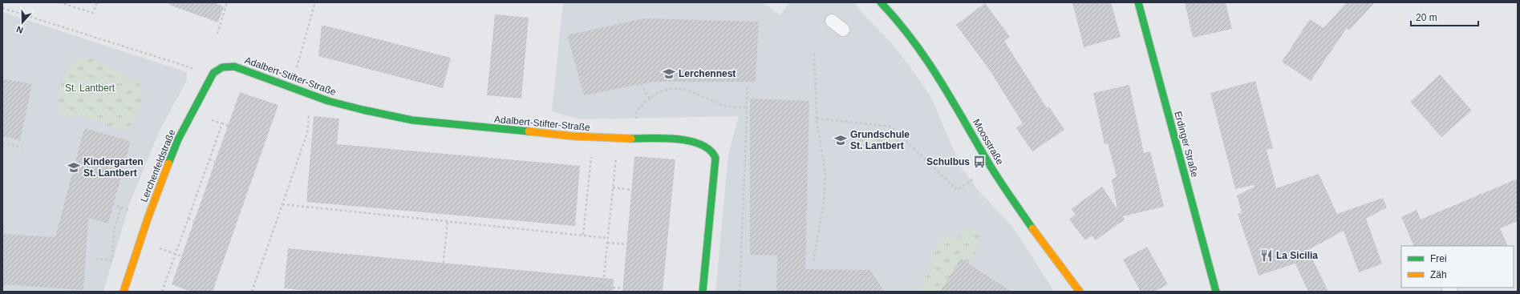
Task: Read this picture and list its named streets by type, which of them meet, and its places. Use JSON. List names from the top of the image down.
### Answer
{
  "streets": {
    "street": [
      "Adalbert-Stifter-Straße",
      "Moosstraße",
      "Erdinger Straße",
      "Lerchenfeldstraße"
    ]
  },
  "crossings": [
    ["Adalbert-Stifter-Straße", "Lerchenfeldstraße"]
  ],
  "parks": ["St. Lantbert"],
  "places": {
    "school or university": ["Lerchennest", "Grundschule St. Lantbert", "Kindergarten St. Lantbert"],
    "bus stop": ["Schulbus"],
    "restaurant": ["La Sicilia"]
  },
  "legend": ["Frei", "Zäh"],
  "scale_bar": "20 m",
  "north": "bottom"
}
